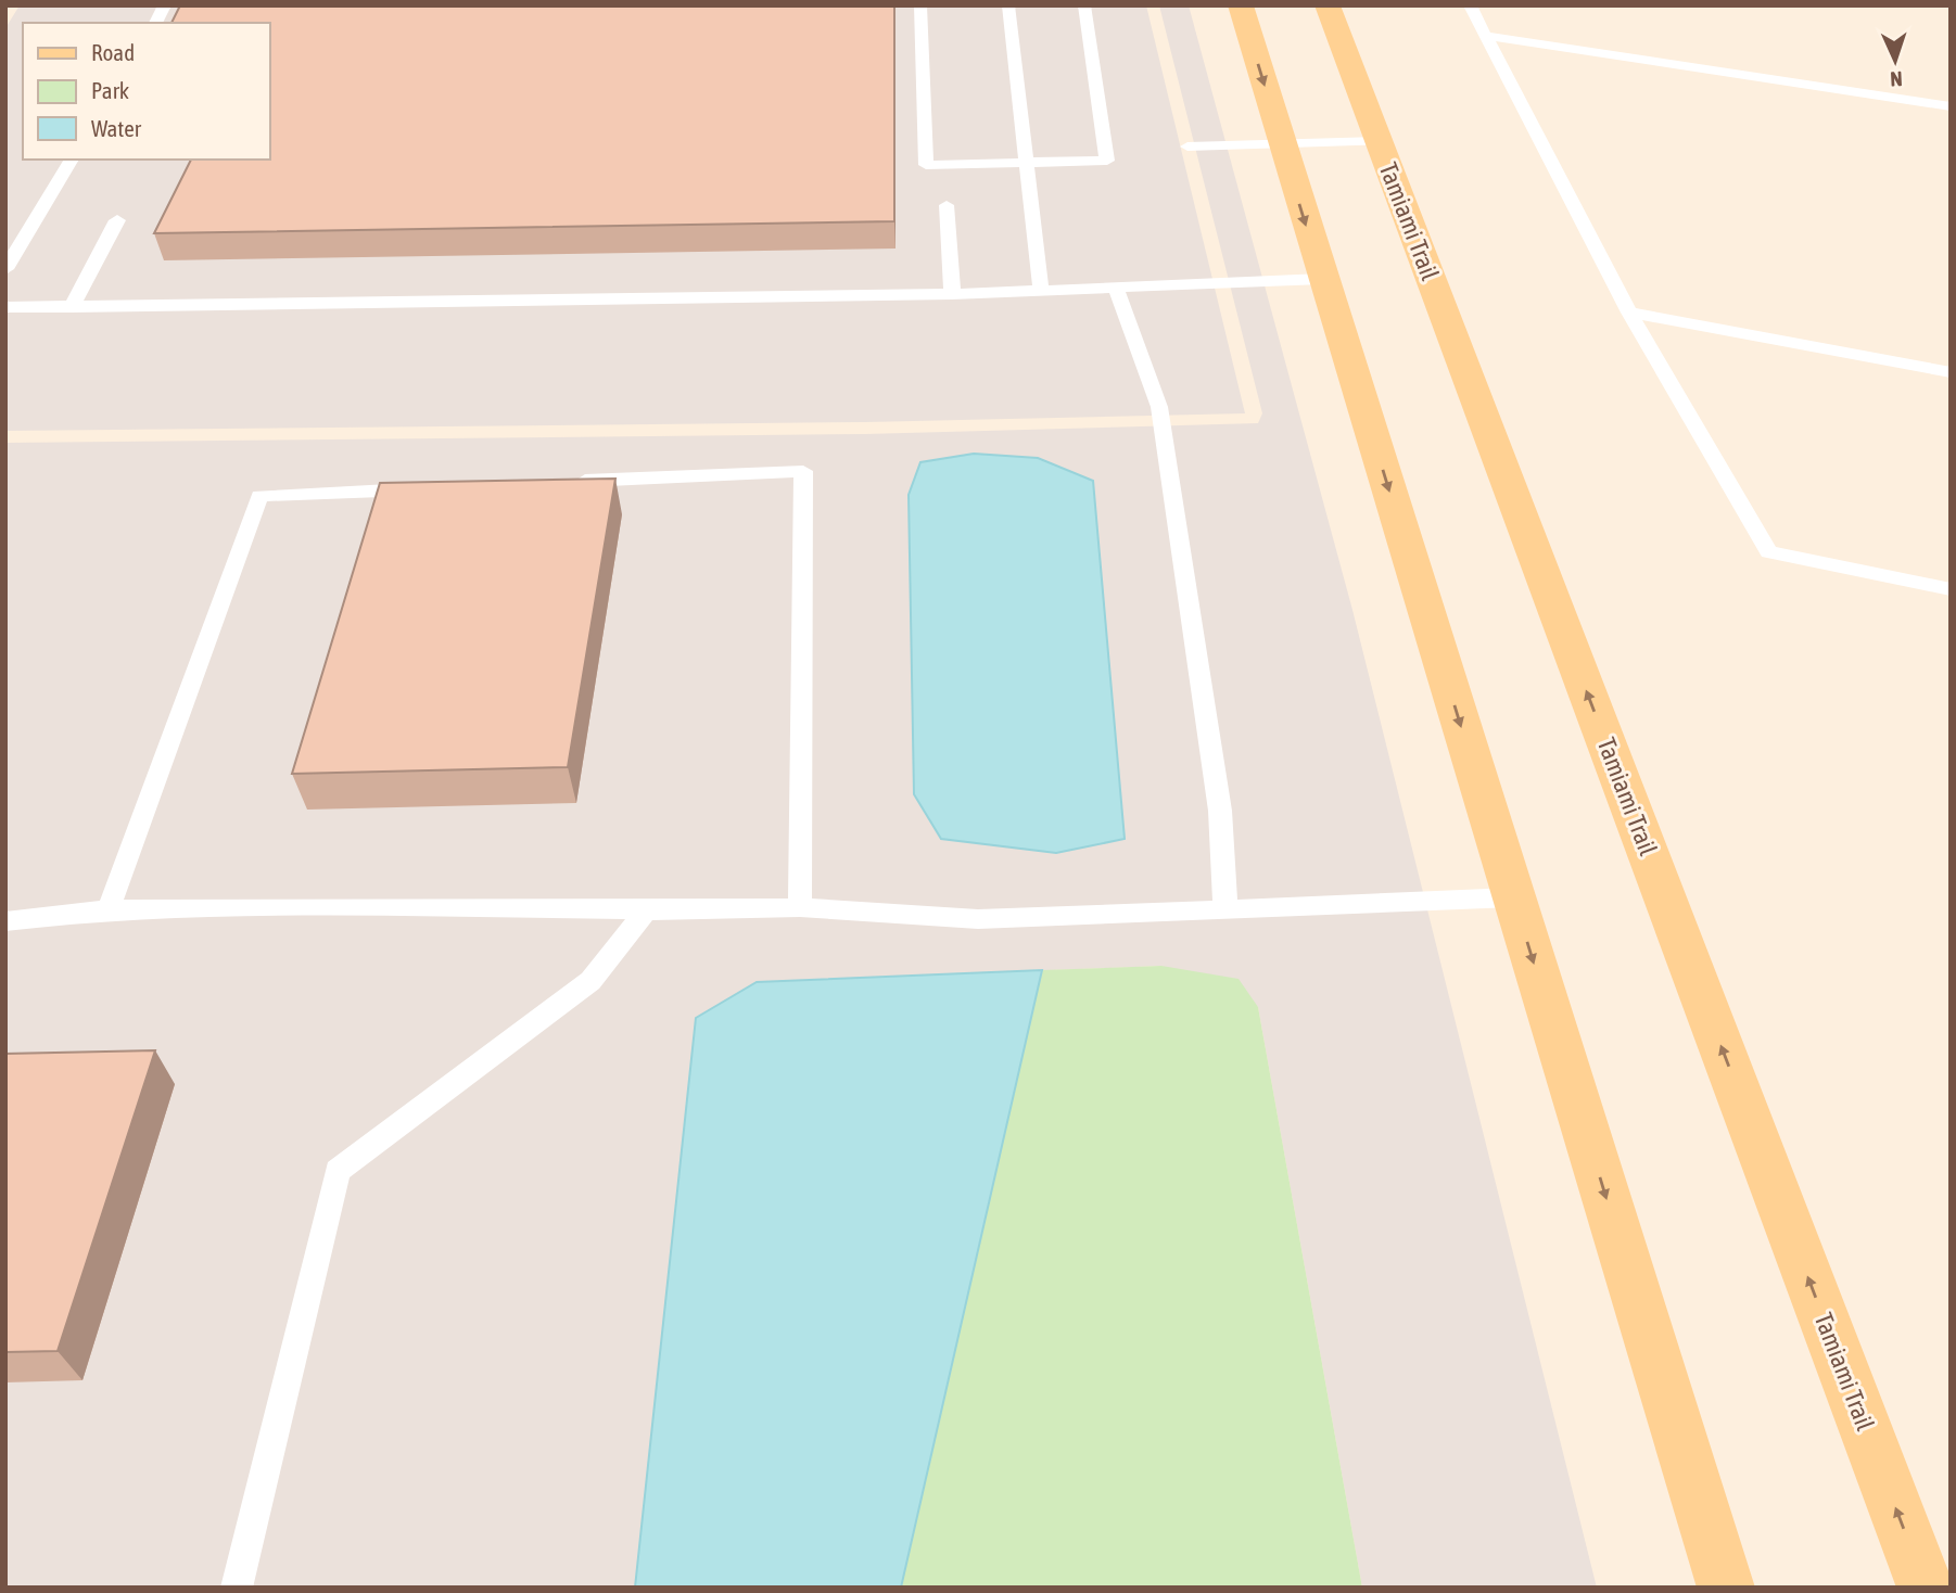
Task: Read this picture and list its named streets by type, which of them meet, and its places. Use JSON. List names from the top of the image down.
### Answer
{
  "streets": {
    "main road": ["Tamiami Trail"]
  },
  "legend": ["Road", "Park", "Water"],
  "north": "bottom"
}
